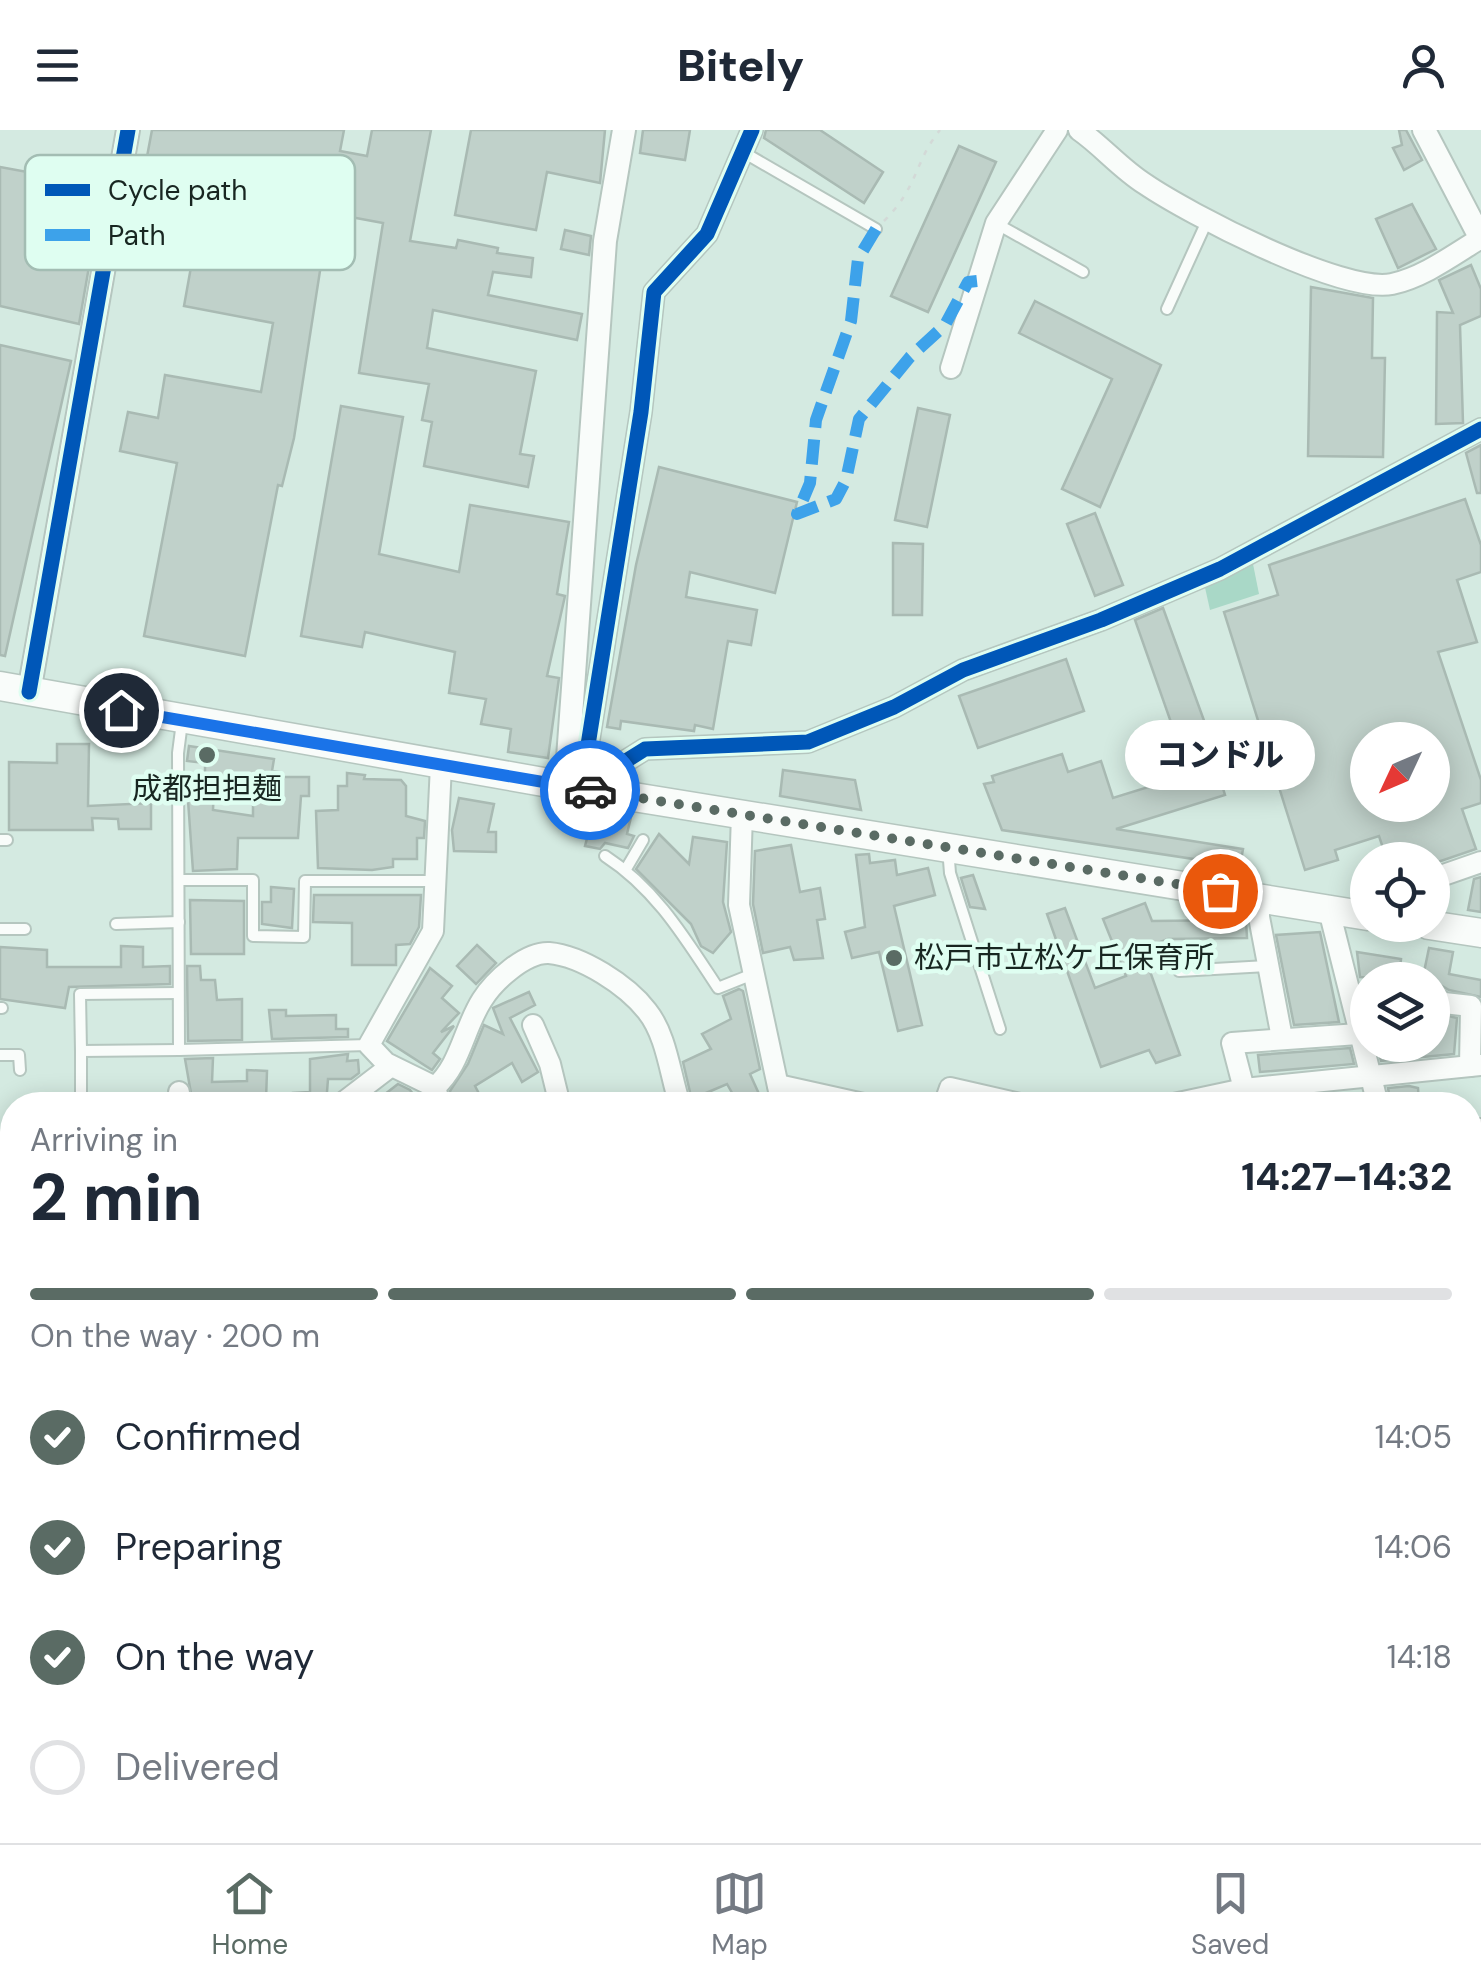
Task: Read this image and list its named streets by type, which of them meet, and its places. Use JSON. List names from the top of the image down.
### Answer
{
  "places": ["成都担担麺", "コンドル", "松戸市立松ケ丘保育所"],
  "legend": ["Cycle path", "Path"],
  "north": "bottom left",
  "page": {
    "header": "Bitely",
    "bubble": "コンドル",
    "heading": ["2 min", "Arriving in", "14:27–14:32"],
    "bar": "On the way · 200 m",
    "list": [
      ["Confirmed", "14:05"],
      ["Preparing", "14:06"],
      ["On the way", "14:18"],
      "Delivered"
    ],
    "tabs": ["Home", "Map", "Saved"]
  }
}
